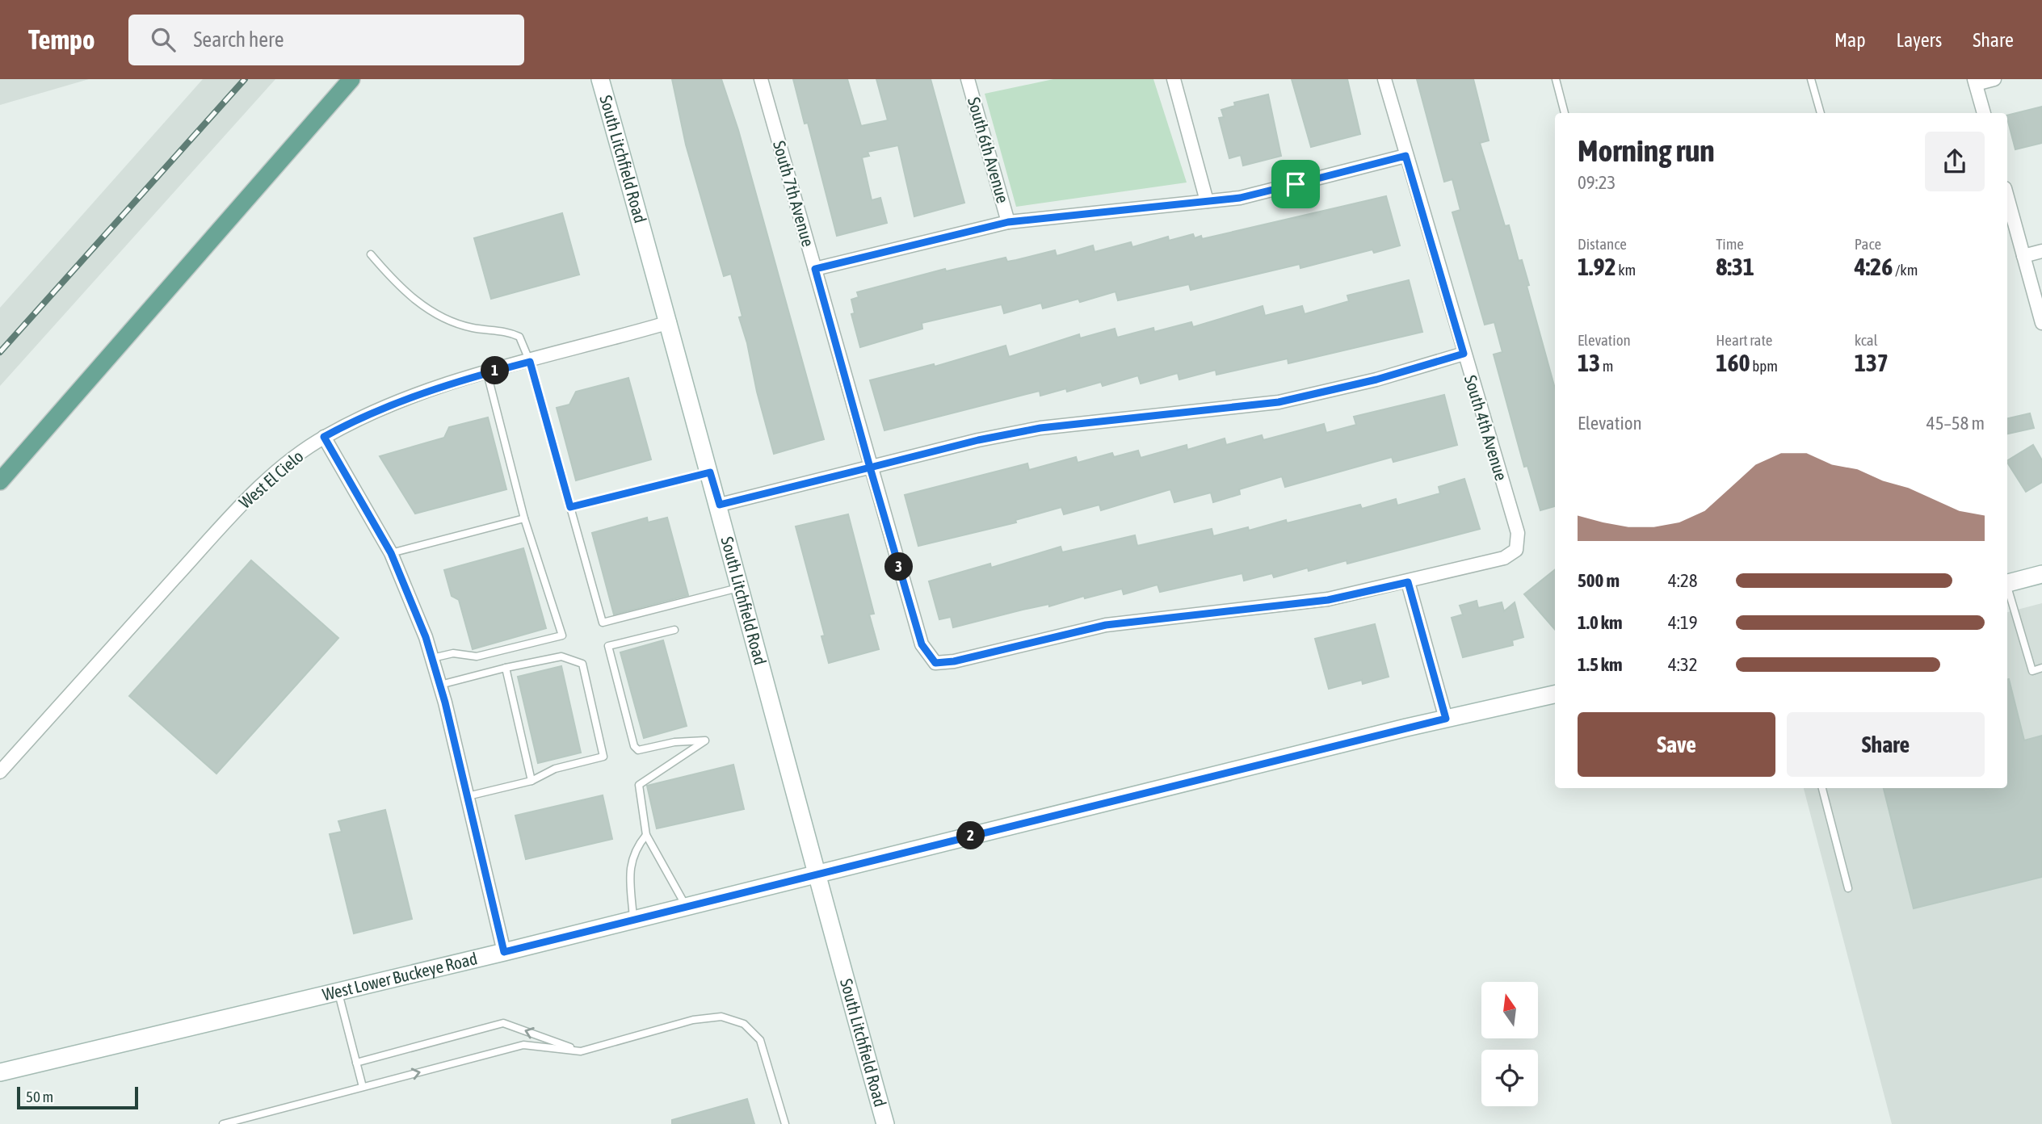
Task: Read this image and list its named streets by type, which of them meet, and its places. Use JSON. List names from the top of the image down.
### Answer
{
  "streets": {
    "main road": ["South Litchfield Road", "West Lower Buckeye Road"],
    "street": [
      "South 6th Avenue",
      "South 7th Avenue",
      "South 4th Avenue",
      "West El Cielo"
    ]
  },
  "crossings": [
    ["South Litchfield Road", "West El Cielo"],
    ["South Litchfield Road", "West Lower Buckeye Road"],
    ["South 7th Avenue", "South 4th Avenue"]
  ],
  "scale_bar": "50 m",
  "north": "top",
  "page": {
    "header": "Tempo",
    "search": "Search here",
    "nav": ["Map", "Layers", "Share"],
    "heading": ["Morning run", "09:23"],
    "stats": [
      ["Distance", "1.92 km"],
      ["Time", "8:31"],
      ["Pace", "4:26 /km"],
      ["Elevation", "13 m"],
      ["Heart rate", "160 bpm"],
      ["kcal", "137"]
    ],
    "pins": ["1", "3", "2"],
    "chart": ["Elevation", "45–58 m"],
    "list": [
      {
        "name": "500 m",
        "note": "4:28"
      },
      {
        "name": "1.0 km",
        "note": "4:19"
      },
      {
        "name": "1.5 km",
        "note": "4:32"
      }
    ],
    "buttons": ["Save", "Share"],
    "scale": "50 m"
  }
}
